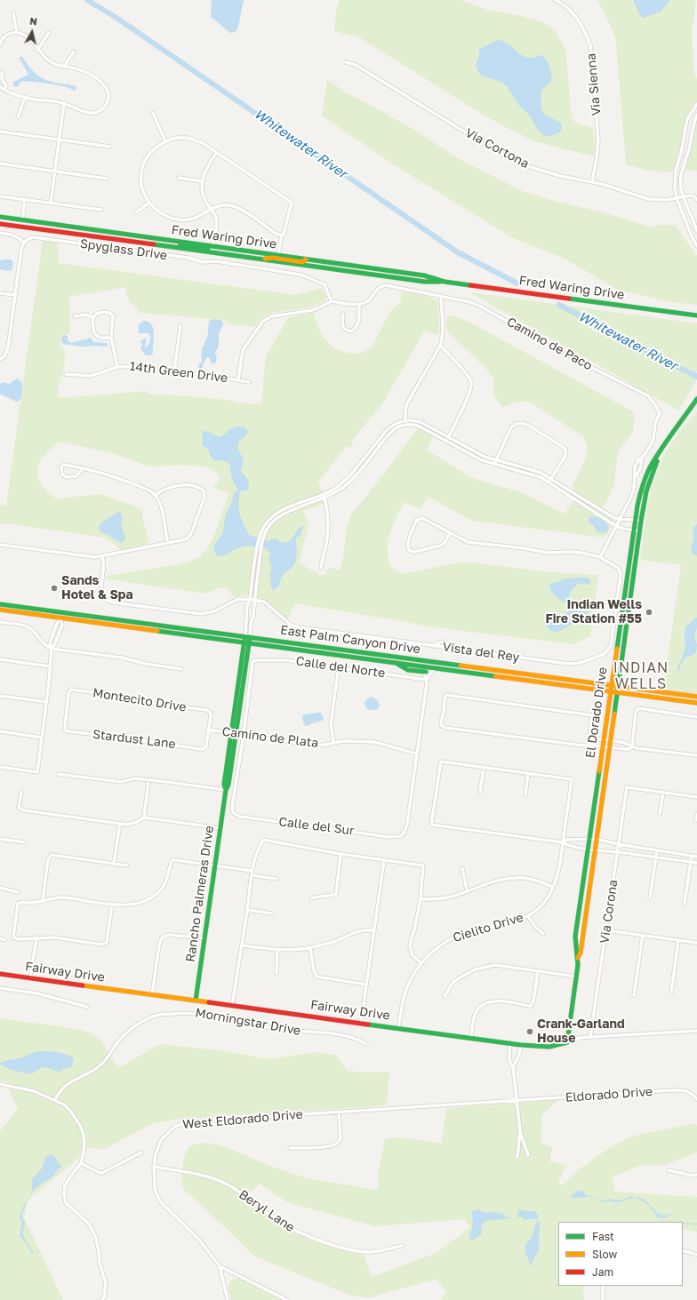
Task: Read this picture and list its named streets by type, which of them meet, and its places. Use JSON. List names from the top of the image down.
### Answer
{
  "streets": {
    "main road": [
      "Fred Waring Drive",
      "East Palm Canyon Drive",
      "El Dorado Drive",
      "Rancho Palmeras Drive",
      "Fairway Drive"
    ],
    "street": [
      "Via Sienna",
      "Via Cortona",
      "Spyglass Drive",
      "Camino de Paco",
      "14th Green Drive",
      "Vista del Rey",
      "Calle del Norte",
      "Montecito Drive",
      "Camino de Plata",
      "Stardust Lane",
      "Calle del Sur",
      "Via Corona",
      "Cielito Drive",
      "Morningstar Drive",
      "Eldorado Drive",
      "West Eldorado Drive",
      "Beryl Lane"
    ]
  },
  "crossings": [
    ["Via Sienna", "Via Cortona"],
    ["Camino de Paco", "Vista del Rey"],
    ["East Palm Canyon Drive", "El Dorado Drive"],
    ["East Palm Canyon Drive", "Rancho Palmeras Drive"],
    ["Calle del Norte", "Camino de Plata"],
    ["Calle del Norte", "Calle del Sur"],
    ["Montecito Drive", "Camino de Plata"],
    ["Montecito Drive", "Stardust Lane"],
    ["El Dorado Drive", "Fairway Drive"],
    ["Camino de Plata", "Stardust Lane"],
    ["Camino de Plata", "Calle del Sur"],
    ["Camino de Plata", "Rancho Palmeras Drive"],
    ["Rancho Palmeras Drive", "Fairway Drive"],
    ["Via Corona", "Fairway Drive"],
    ["Cielito Drive", "Fairway Drive"],
    ["Eldorado Drive", "West Eldorado Drive"],
    ["West Eldorado Drive", "Beryl Lane"]
  ],
  "districts": ["INDIAN WELLS"],
  "water": ["Whitewater River"],
  "places": ["Sands Hotel & Spa", "Indian Wells Fire Station #55", "Crank-Garland House"],
  "legend": ["Fast", "Slow", "Jam"],
  "north": "top"
}
